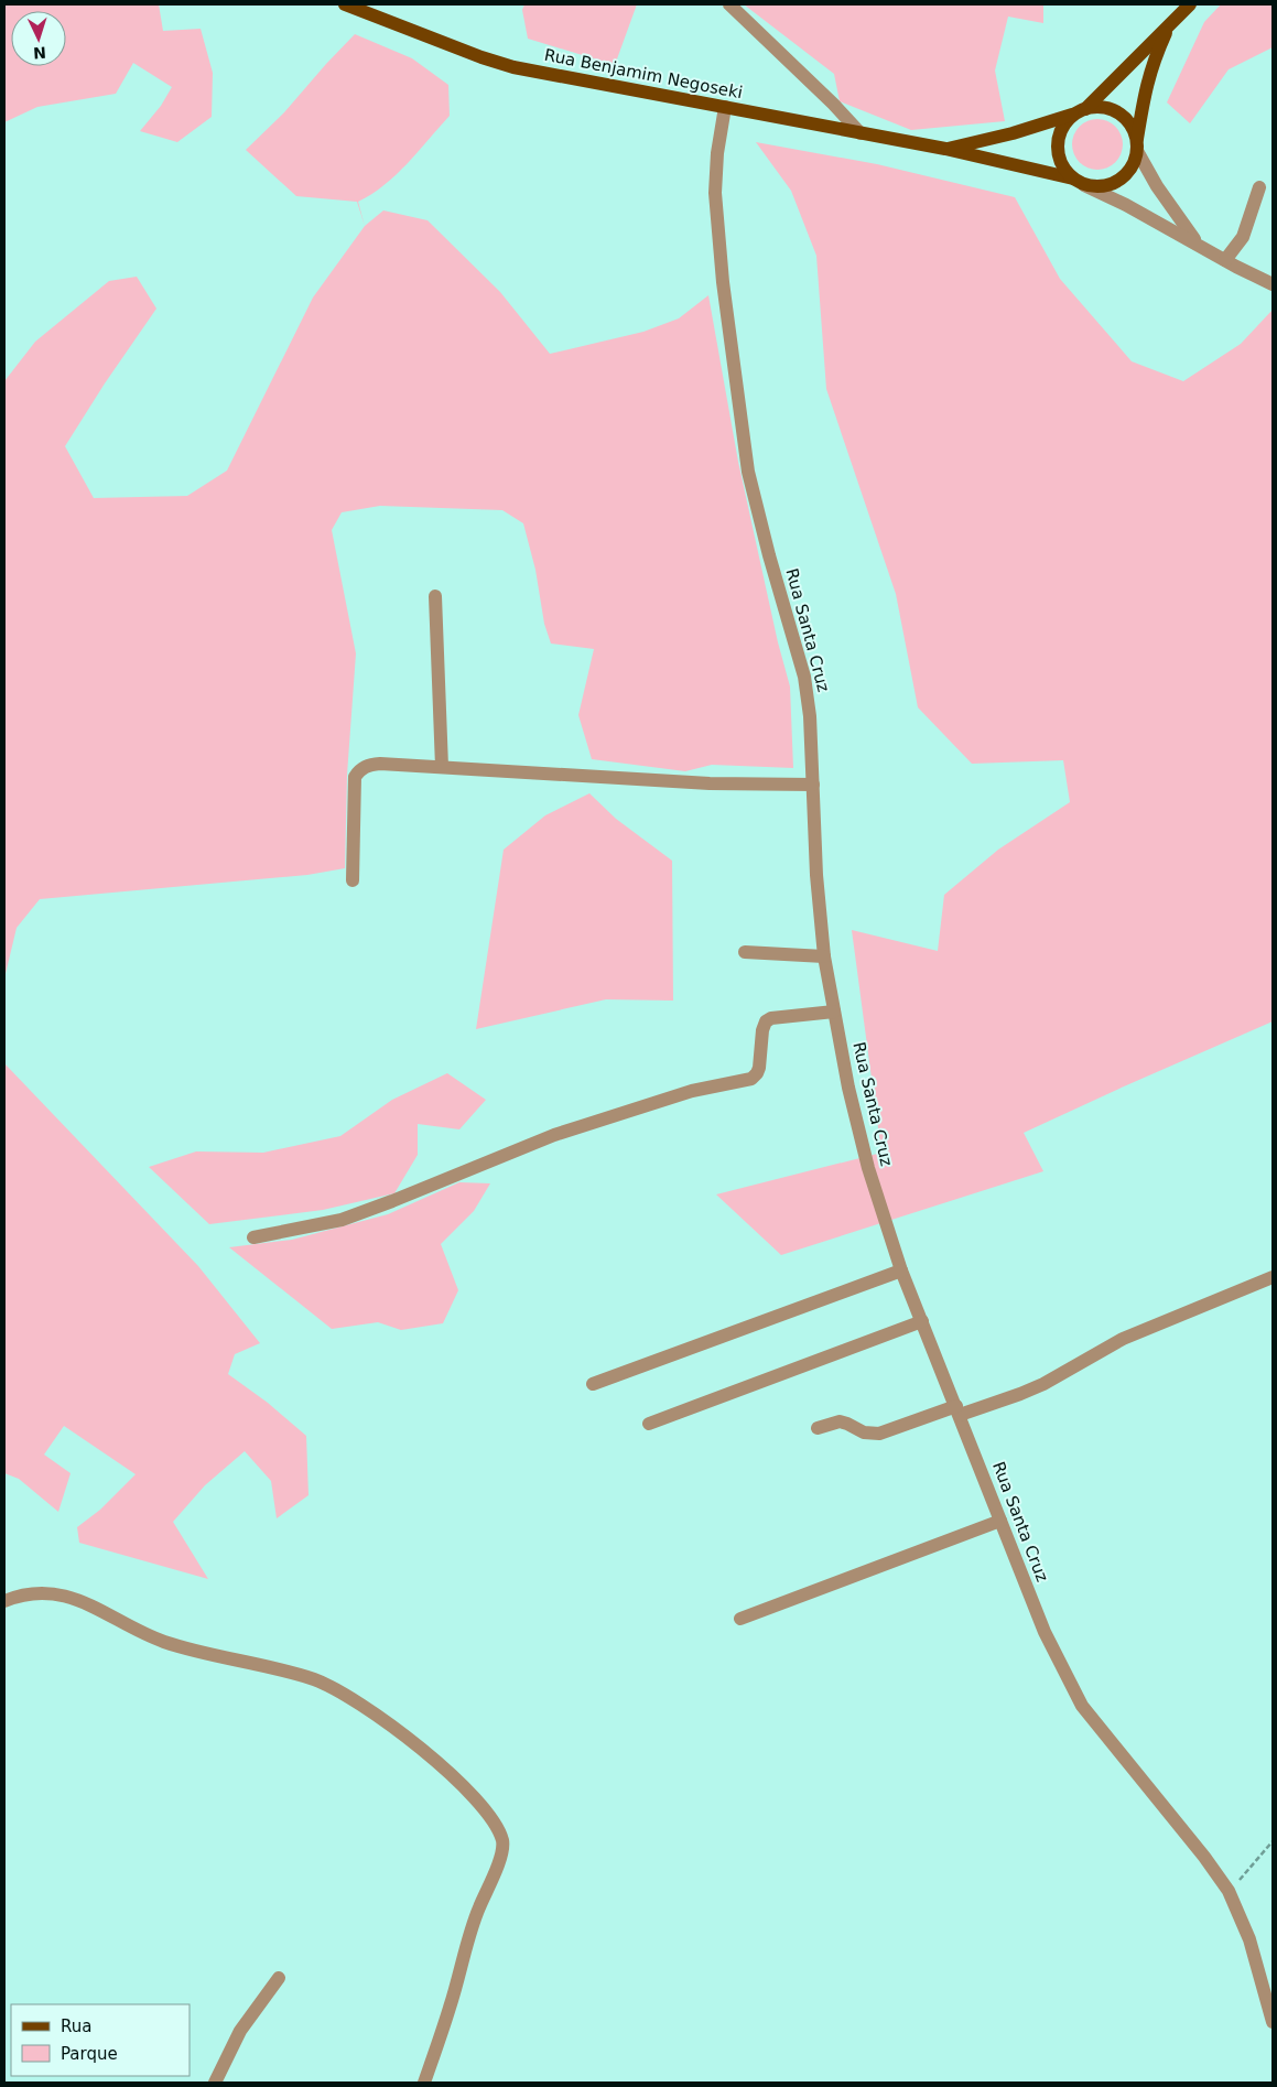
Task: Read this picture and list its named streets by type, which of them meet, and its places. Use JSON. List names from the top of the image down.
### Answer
{
  "streets": {
    "main road": ["Rua Benjamim Negoseki"],
    "street": ["Rua Santa Cruz"]
  },
  "crossings": [
    ["Rua Benjamim Negoseki", "Rua Santa Cruz"]
  ],
  "legend": ["Rua", "Parque"],
  "north": "bottom"
}
